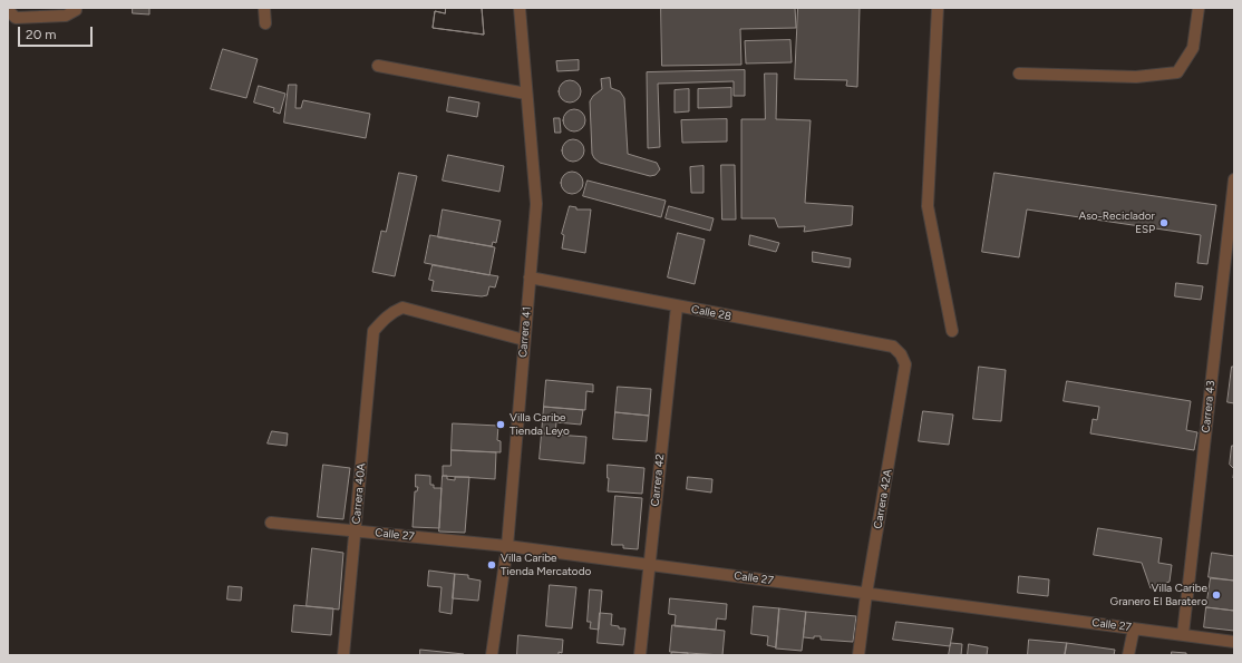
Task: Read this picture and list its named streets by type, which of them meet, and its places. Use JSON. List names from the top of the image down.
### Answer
{
  "streets": {
    "street": [
      "Calle 28",
      "Carrera 41",
      "Carrera 43",
      "Carrera 42",
      "Carrera 40A",
      "Carrera 42A",
      "Calle 27"
    ]
  },
  "crossings": [
    ["Calle 28", "Carrera 41"],
    ["Calle 28", "Carrera 42"],
    ["Calle 28", "Carrera 42A"],
    ["Carrera 41", "Carrera 40A"],
    ["Carrera 41", "Calle 27"],
    ["Carrera 43", "Calle 27"],
    ["Carrera 42", "Calle 27"],
    ["Carrera 40A", "Calle 27"],
    ["Carrera 42A", "Calle 27"]
  ],
  "places": [
    "Aso-Reciclador ESP",
    "Villa Caribe Tienda Leyo",
    "Villa Caribe Tienda Mercatodo",
    "Villa Caribe Granero El Baratero"
  ],
  "scale_bar": "20 m"
}
